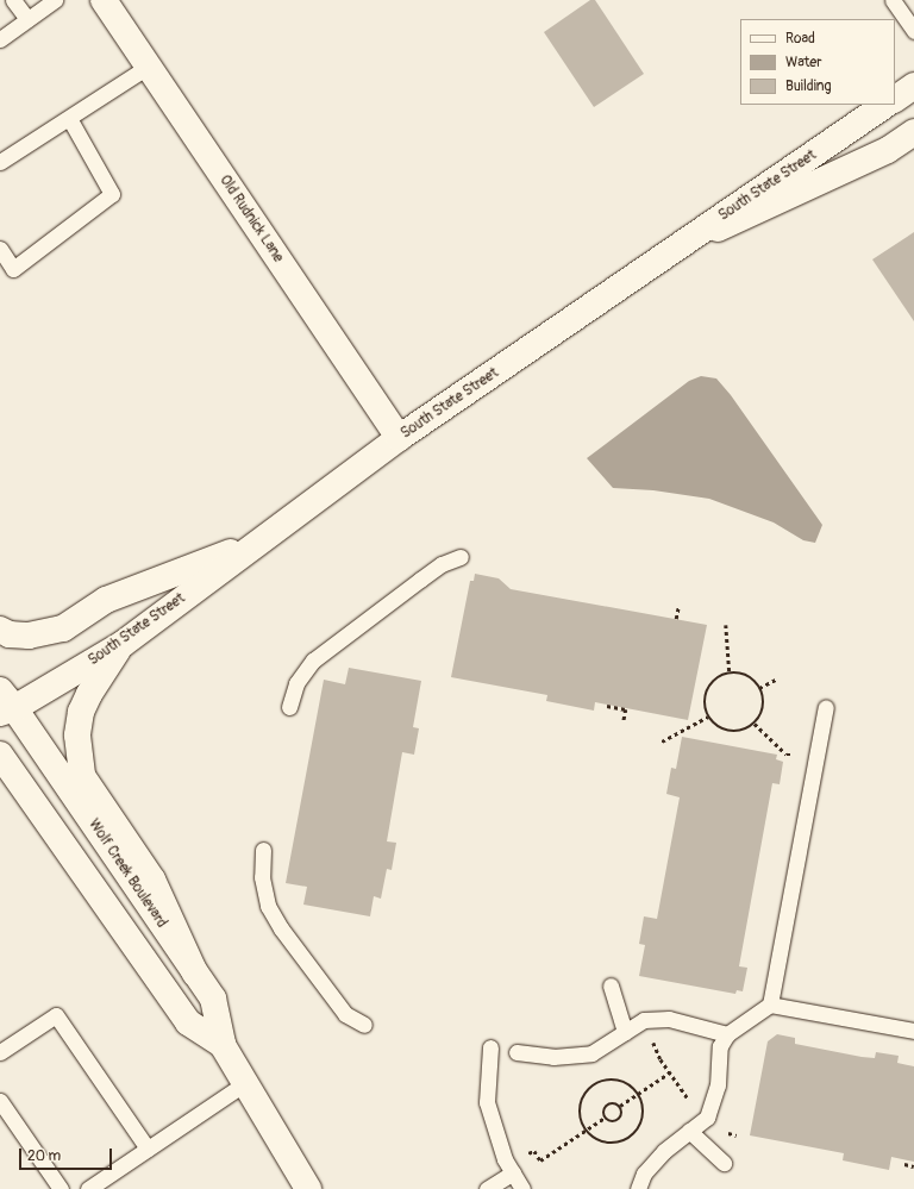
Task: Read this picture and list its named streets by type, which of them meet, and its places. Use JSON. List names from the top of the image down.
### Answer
{
  "streets": {
    "main road": ["South State Street", "Old Rudnick Lane", "Wolf Creek Boulevard"]
  },
  "crossings": [
    ["South State Street", "Old Rudnick Lane"],
    ["South State Street", "Wolf Creek Boulevard"]
  ],
  "legend": ["Road", "Water", "Building"],
  "scale_bar": "20 m"
}
